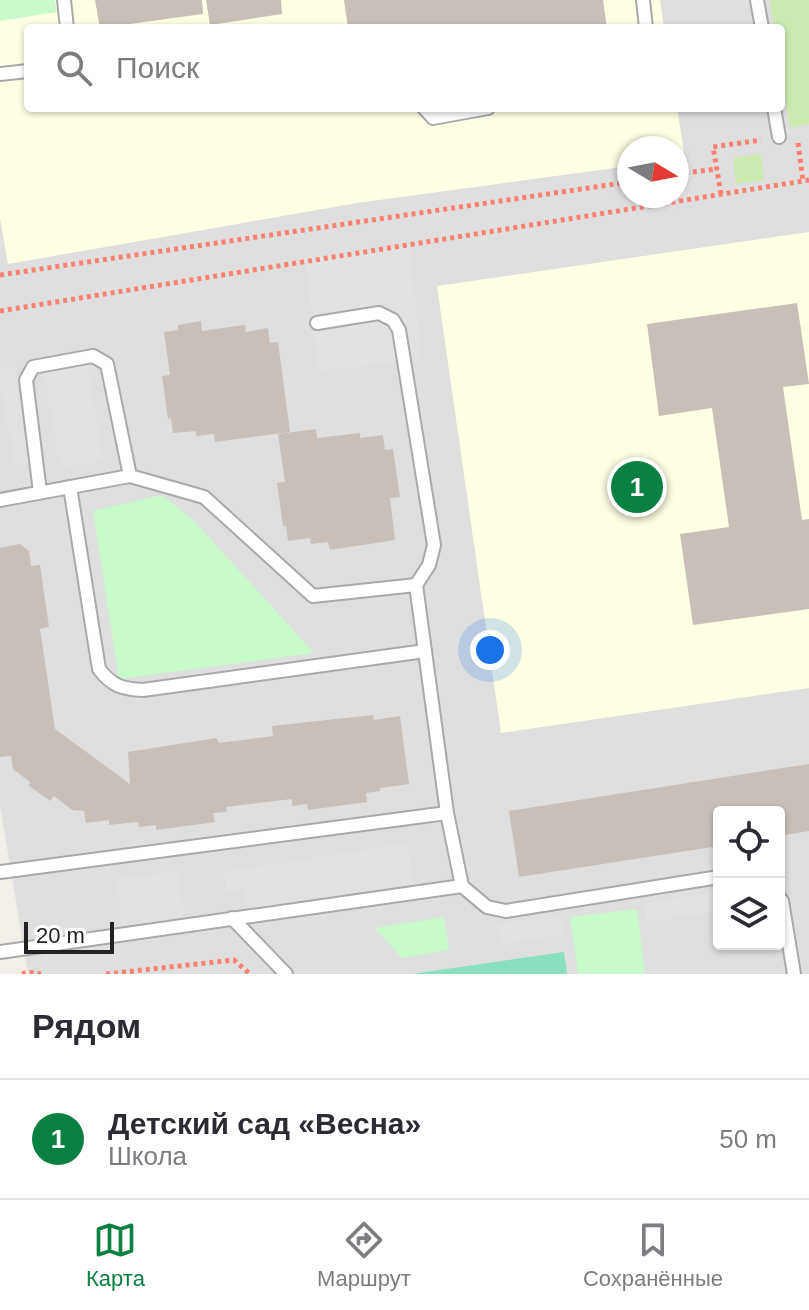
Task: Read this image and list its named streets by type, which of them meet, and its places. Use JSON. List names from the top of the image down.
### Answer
{
  "scale_bar": "20 m",
  "north": "right",
  "page": {
    "search": "Поиск",
    "pins": "1",
    "scale": "20 m",
    "heading": "Рядом",
    "list": [
      {
        "mark": "1",
        "name": "Детский сад «Весна»",
        "note": "Школа",
        "value": "50 m"
      }
    ],
    "nav": ["Карта", "Маршрут", "Сохранённые"]
  }
}
